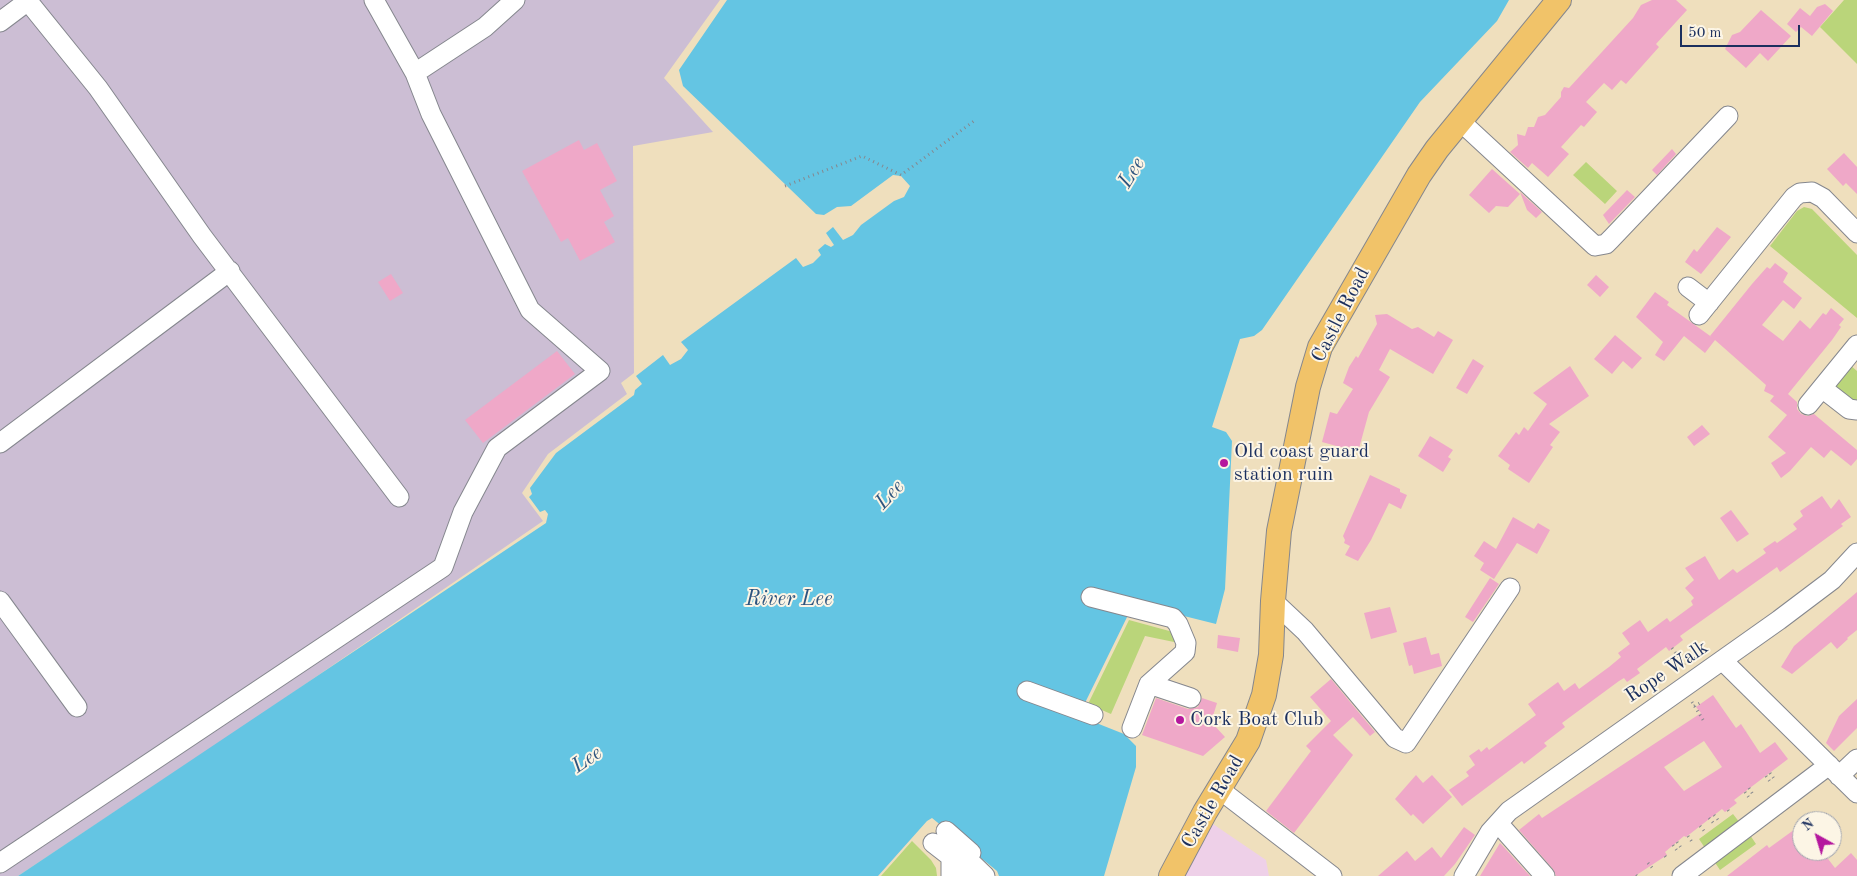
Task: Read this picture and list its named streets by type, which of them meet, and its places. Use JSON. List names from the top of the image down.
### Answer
{
  "streets": {
    "main road": ["Castle Road"],
    "street": ["Rope Walk"]
  },
  "water": ["Lee", "River Lee"],
  "places": ["Old coast guard station ruin", "Cork Boat Club"],
  "scale_bar": "50 m",
  "north": "top left"
}
